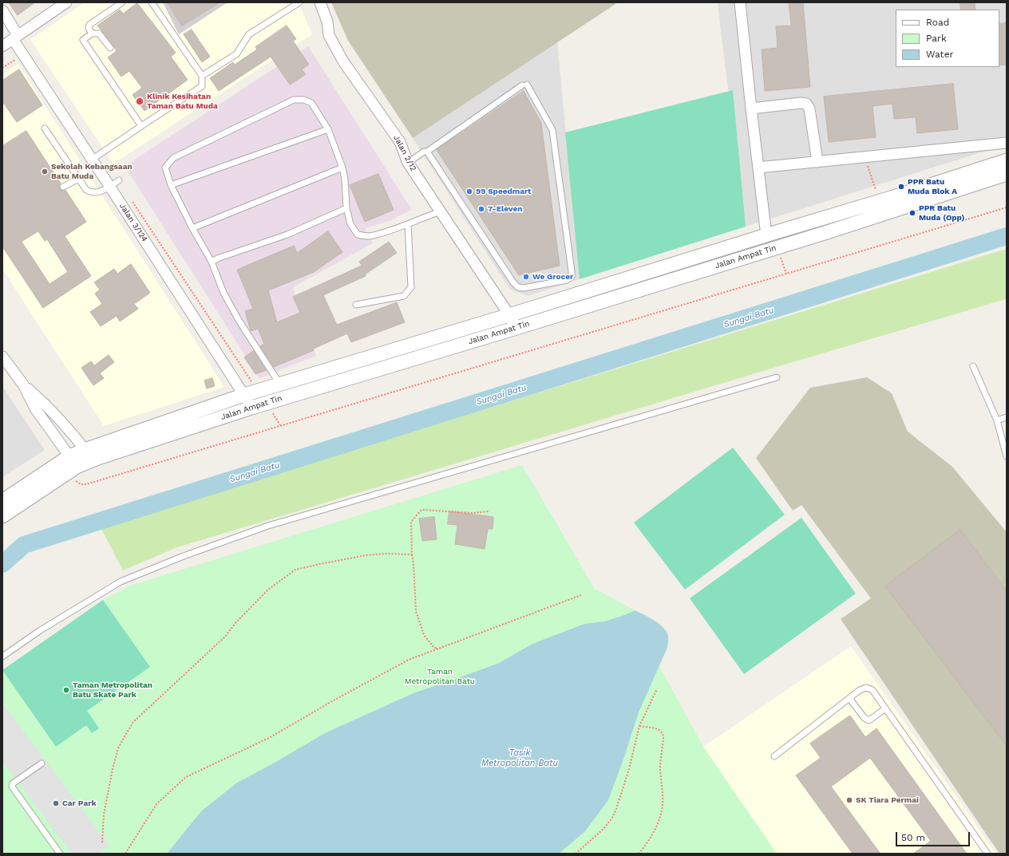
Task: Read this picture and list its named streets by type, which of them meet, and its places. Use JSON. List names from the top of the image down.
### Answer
{
  "streets": {
    "street": ["Jalan 2/12", "Jalan 3/124", "Jalan Ampat Tin"]
  },
  "crossings": [
    ["Jalan 2/12", "Jalan Ampat Tin"],
    ["Jalan 3/124", "Jalan Ampat Tin"]
  ],
  "water": ["Sungai Batu", "Tasik Metropolitan Batu"],
  "parks": ["Taman Metropolitan Batu"],
  "places": [
    "Klinik Kesihatan Taman Batu Muda",
    "Sekolah Kebangsaan Batu Muda",
    "PPR Batu Muda Blok A",
    "99 Speedmart",
    "7-Eleven",
    "PPR Batu Muda (Opp)",
    "We Grocer",
    "Taman Metropolitan Batu Skate Park",
    "SK Tiara Permai",
    "Car Park"
  ],
  "legend": ["Road", "Park", "Water"],
  "scale_bar": "50 m"
}
